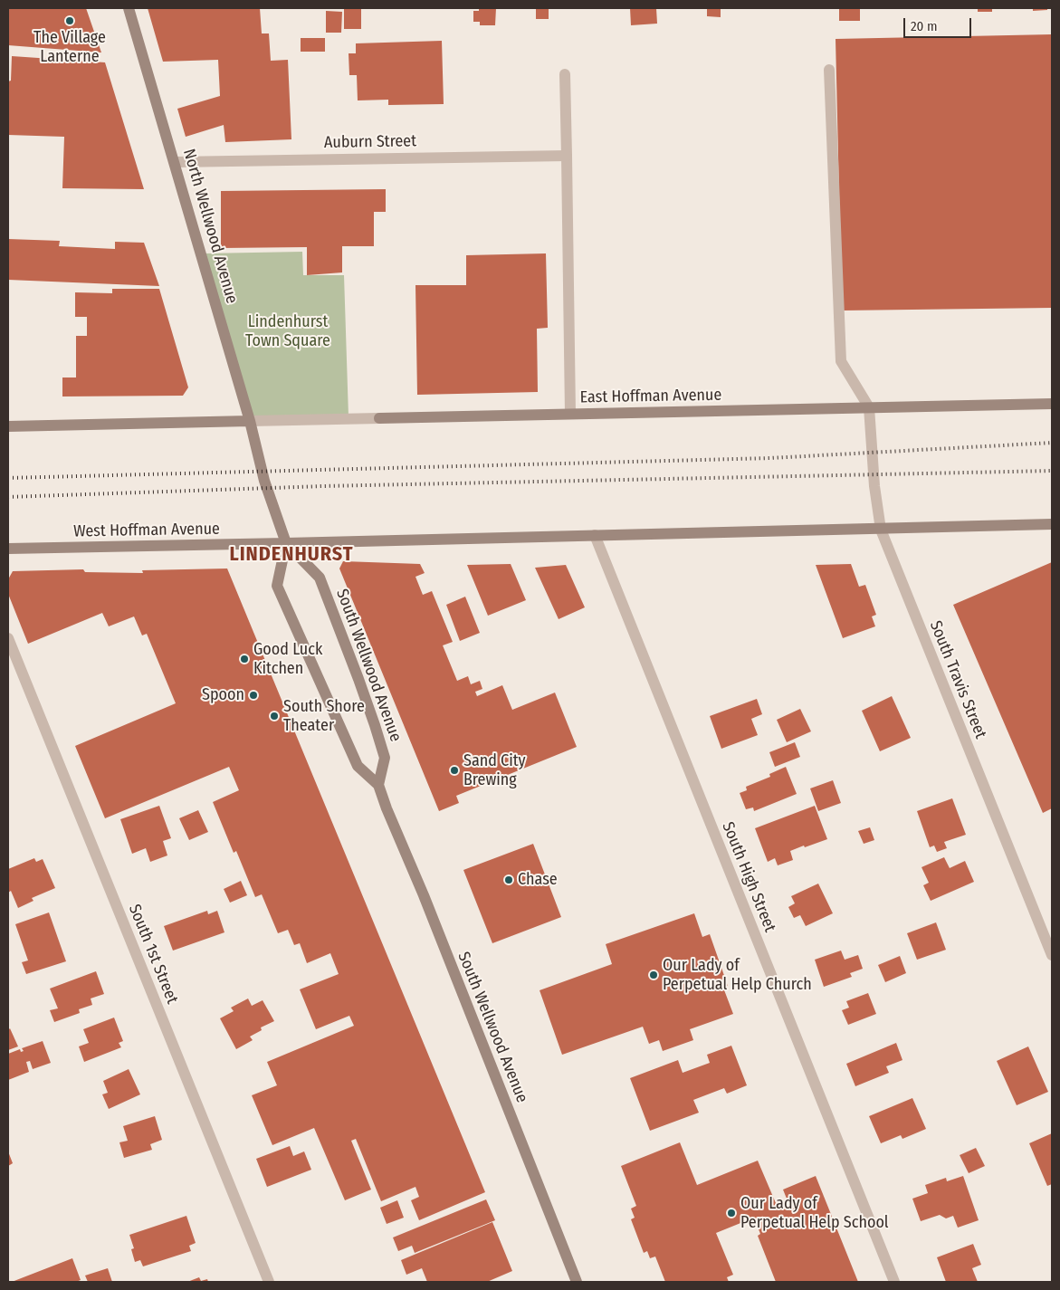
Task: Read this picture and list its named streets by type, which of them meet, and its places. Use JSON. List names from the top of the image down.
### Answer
{
  "streets": {
    "main road": [
      "North Wellwood Avenue",
      "East Hoffman Avenue",
      "West Hoffman Avenue",
      "South Wellwood Avenue"
    ],
    "street": [
      "Auburn Street",
      "South Travis Street",
      "South High Street",
      "South 1st Street"
    ]
  },
  "crossings": [
    ["Auburn Street", "North Wellwood Avenue"],
    ["North Wellwood Avenue", "East Hoffman Avenue"],
    ["North Wellwood Avenue", "South Wellwood Avenue"],
    ["East Hoffman Avenue", "South Travis Street"],
    ["West Hoffman Avenue", "South Wellwood Avenue"]
  ],
  "districts": ["LINDENHURST"],
  "parks": ["Lindenhurst Town Square"],
  "places": [
    "The Village Lanterne",
    "Good Luck Kitchen",
    "Spoon",
    "South Shore Theater",
    "Sand City Brewing",
    "Chase",
    "Our Lady of Perpetual Help Church",
    "Our Lady of Perpetual Help School"
  ],
  "scale_bar": "20 m"
}
